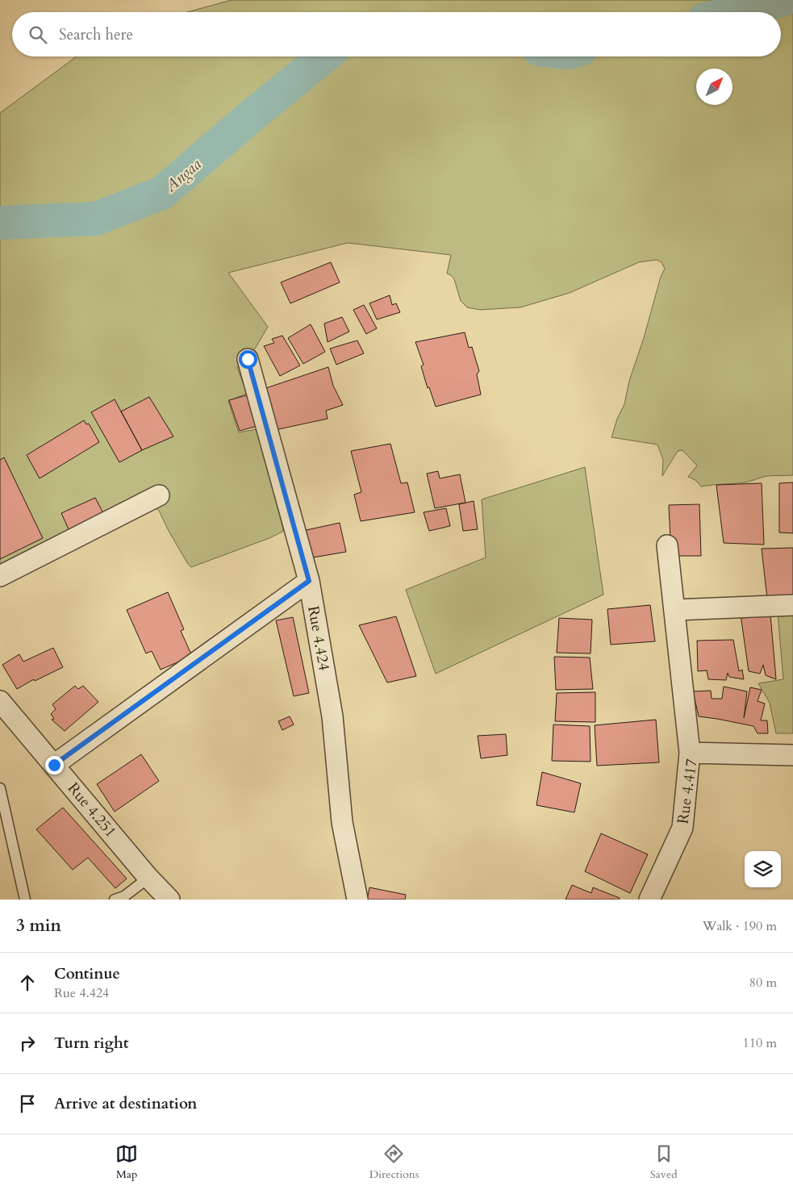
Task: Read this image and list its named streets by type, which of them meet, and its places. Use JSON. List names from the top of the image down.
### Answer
{
  "streets": {
    "street": ["Rue 4.424", "Rue 4.417", "Rue 4.251"]
  },
  "water": ["Angaa"],
  "north": "top right",
  "page": {
    "search": "Search here",
    "heading": ["3 min", "Walk · 190 m"],
    "list": [
      ["Continue", "Rue 4.424", "80 m"],
      ["Turn right", "110 m"],
      "Arrive at destination"
    ],
    "nav": ["Map", "Directions", "Saved"]
  }
}
